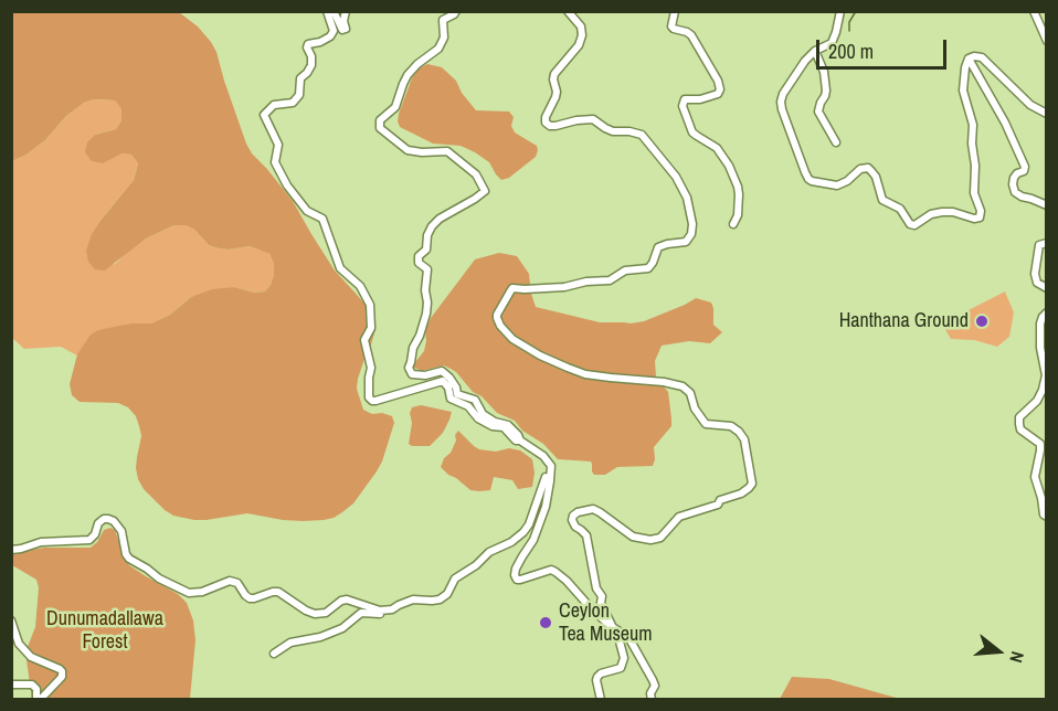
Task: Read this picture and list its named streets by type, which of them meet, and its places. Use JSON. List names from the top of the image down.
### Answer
{
  "parks": ["Dunumadallawa Forest"],
  "places": ["Hanthana Ground", "Ceylon Tea Museum"],
  "scale_bar": "200 m",
  "north": "right"
}
